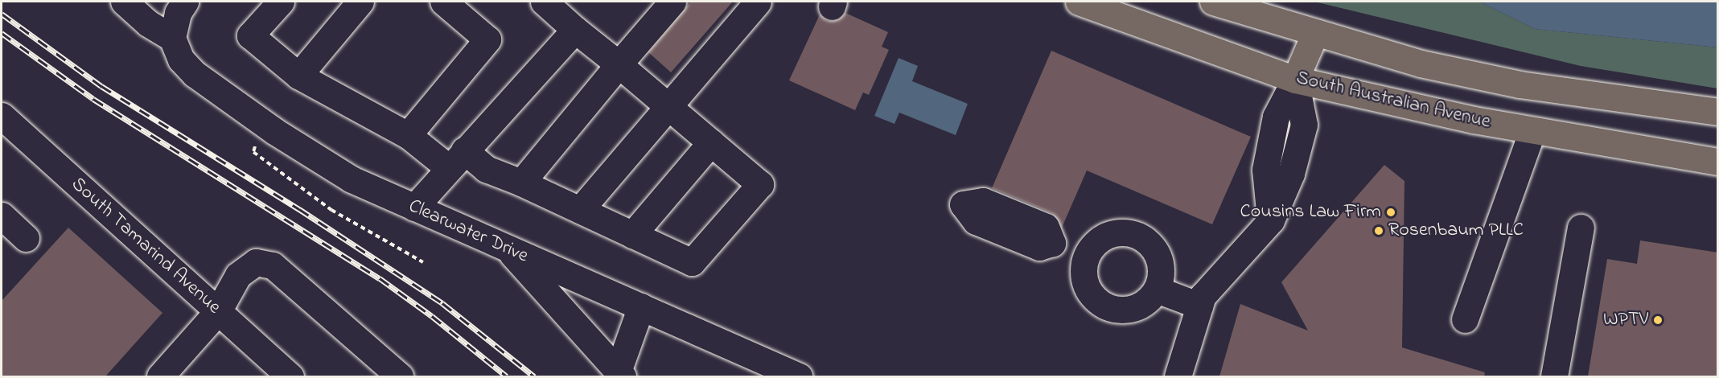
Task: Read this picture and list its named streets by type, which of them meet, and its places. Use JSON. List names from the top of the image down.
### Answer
{
  "streets": {
    "main road": ["South Australian Avenue"],
    "street": ["Clearwater Drive", "South Tamarind Avenue"]
  },
  "places": ["Cousins Law Firm", "Rosenbaum PLLC", "WPTV"]
}
